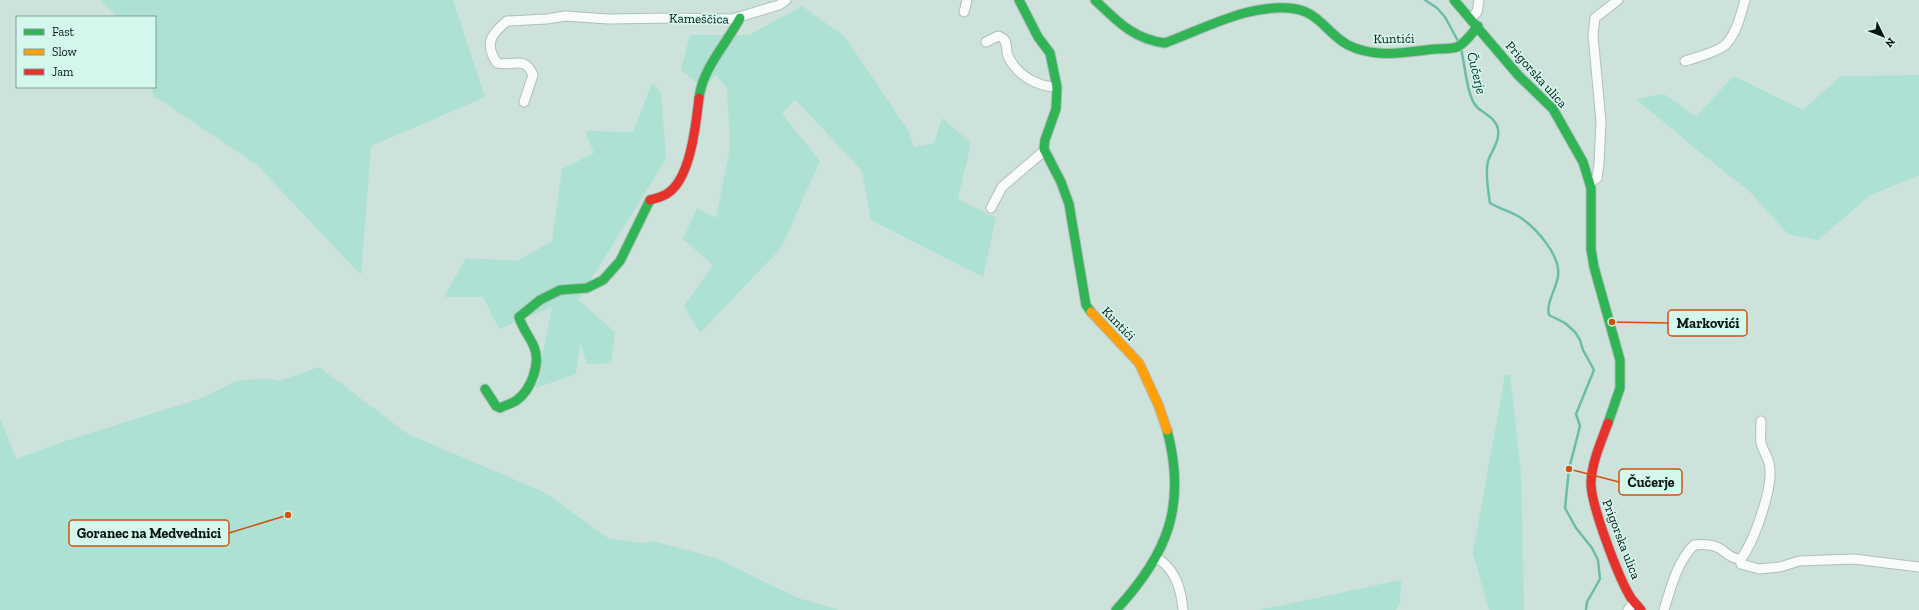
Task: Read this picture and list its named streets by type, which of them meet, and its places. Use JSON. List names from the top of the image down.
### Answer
{
  "streets": {
    "street": ["Kameščica", "Kuntići", "Prigorska ulica"]
  },
  "crossings": [
    ["Kuntići", "Prigorska ulica"]
  ],
  "water": ["Čučerje"],
  "places": ["Markovići", "Čučerje", "Goranec na Medvednici"],
  "legend": ["Fast", "Slow", "Jam"],
  "north": "bottom right"
}
